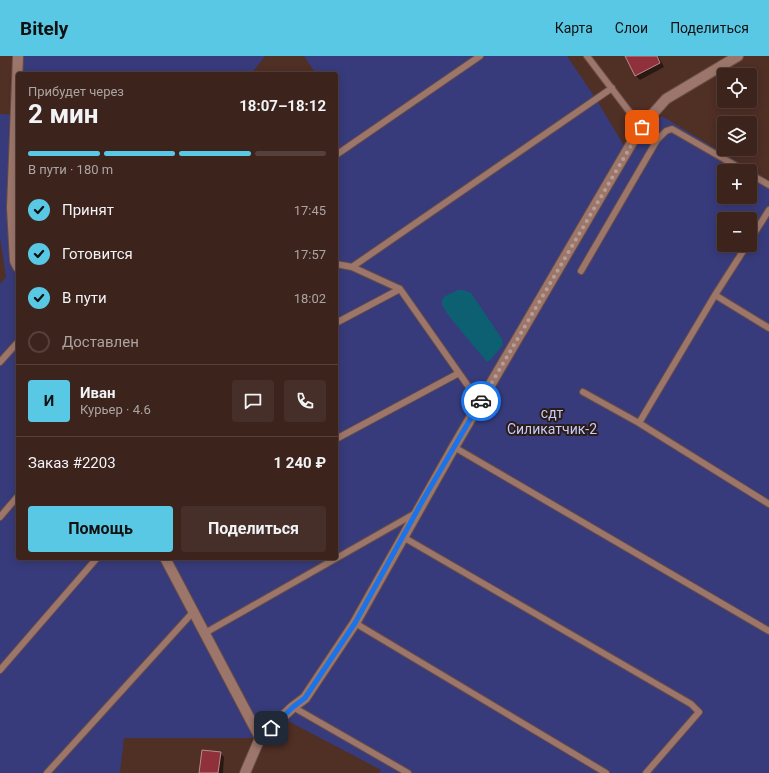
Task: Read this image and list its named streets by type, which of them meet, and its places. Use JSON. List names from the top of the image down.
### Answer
{
  "parks": ["сдт Силикатчик-2"],
  "page": {
    "header": "Bitely",
    "nav": ["Карта", "Слои", "Поделиться"],
    "map_buttons": ["+", "−"],
    "heading": ["2 мин", "Прибудет через", "18:07–18:12"],
    "panel": [
      "Иван",
      "Курьер · 4.6",
      "Заказ #2203",
      "1 240 ₽"
    ],
    "bar": "В пути · 180 m",
    "list": [
      ["Принят", "17:45"],
      ["Готовится", "17:57"],
      ["В пути", "18:02"],
      "Доставлен"
    ],
    "round": "И",
    "buttons": ["Помощь", "Поделиться"]
  }
}
